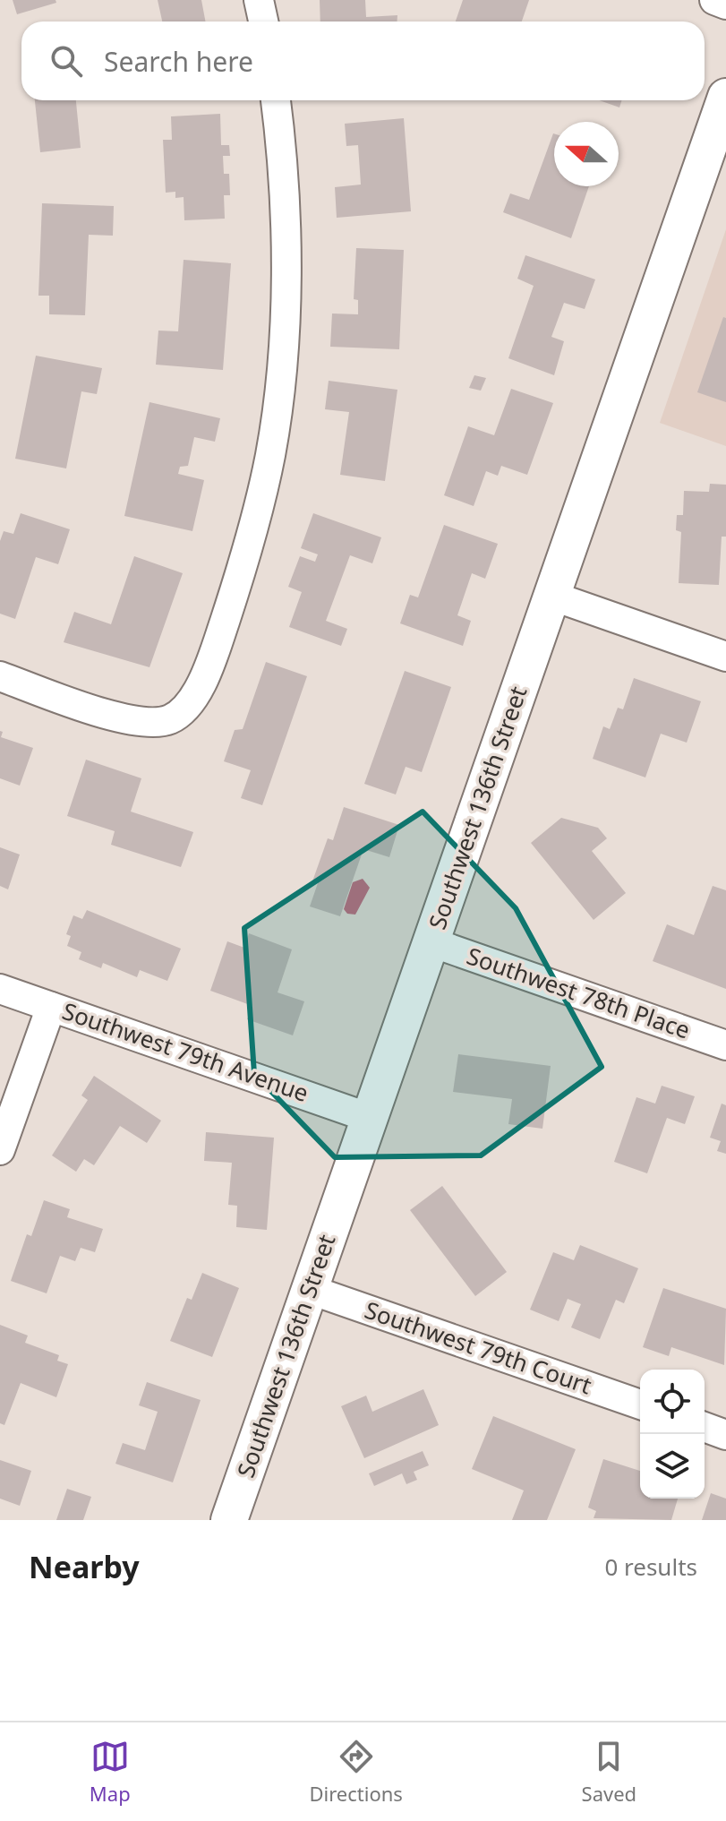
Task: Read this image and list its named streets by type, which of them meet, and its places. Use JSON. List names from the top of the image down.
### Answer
{
  "streets": {
    "street": [
      "Southwest 136th Street",
      "Southwest 78th Place",
      "Southwest 79th Avenue",
      "Southwest 79th Court"
    ]
  },
  "crossings": [
    ["Southwest 136th Street", "Southwest 78th Place"],
    ["Southwest 136th Street", "Southwest 79th Avenue"],
    ["Southwest 136th Street", "Southwest 79th Court"]
  ],
  "north": "left",
  "page": {
    "search": "Search here",
    "heading": ["Nearby", "0 results"],
    "nav": ["Map", "Directions", "Saved"]
  }
}
